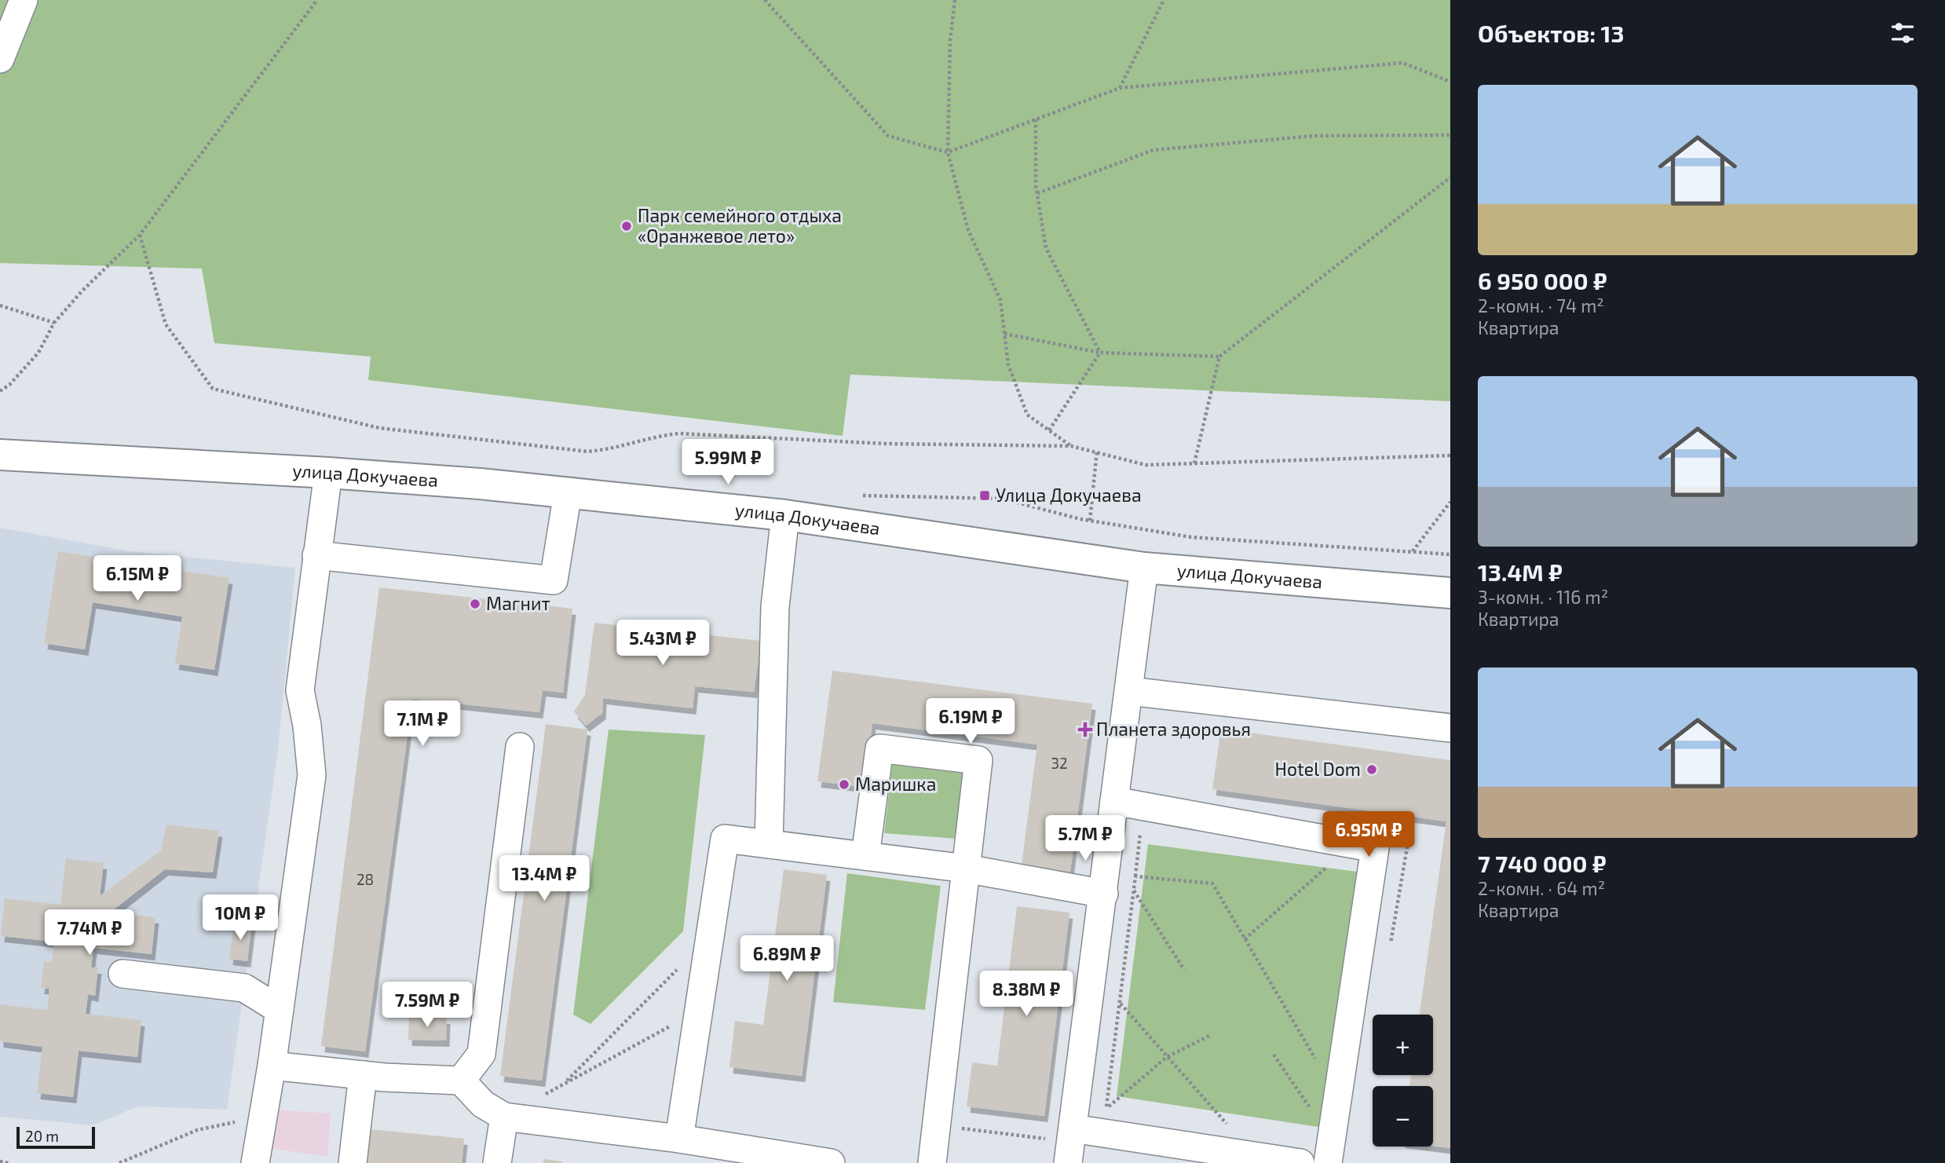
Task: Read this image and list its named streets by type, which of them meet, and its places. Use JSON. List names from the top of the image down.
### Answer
{
  "streets": {
    "main road": ["улица Докучаева"]
  },
  "places": {
    "other": [
      "Парк семейного отдыха «Оранжевое лето»",
      "Магнит",
      "Hotel Dom",
      "Маришка"
    ],
    "transit": ["Улица Докучаева"],
    "health": ["Планета здоровья"]
  },
  "house_numbers": ["32", "28"],
  "scale_bar": "20 m",
  "page": {
    "heading": "Объектов: 13",
    "list": [
      {
        "name": "6 950 000 ₽",
        "note": "2-комн. · 74 m² · Квартира"
      },
      {
        "name": "13.4M ₽",
        "note": "3-комн. · 116 m² · Квартира"
      },
      {
        "name": "7 740 000 ₽",
        "note": "2-комн. · 64 m² · Квартира"
      }
    ],
    "price": [
      "5.99M ₽",
      "6.15M ₽",
      "5.43M ₽",
      "6.19M ₽",
      "7.1M ₽",
      "6.95M ₽",
      "5.7M ₽",
      "13.4M ₽",
      "10M ₽",
      "7.74M ₽",
      "6.89M ₽",
      "8.38M ₽",
      "7.59M ₽"
    ],
    "map_buttons": ["+", "−"],
    "scale": "20 m"
  }
}
